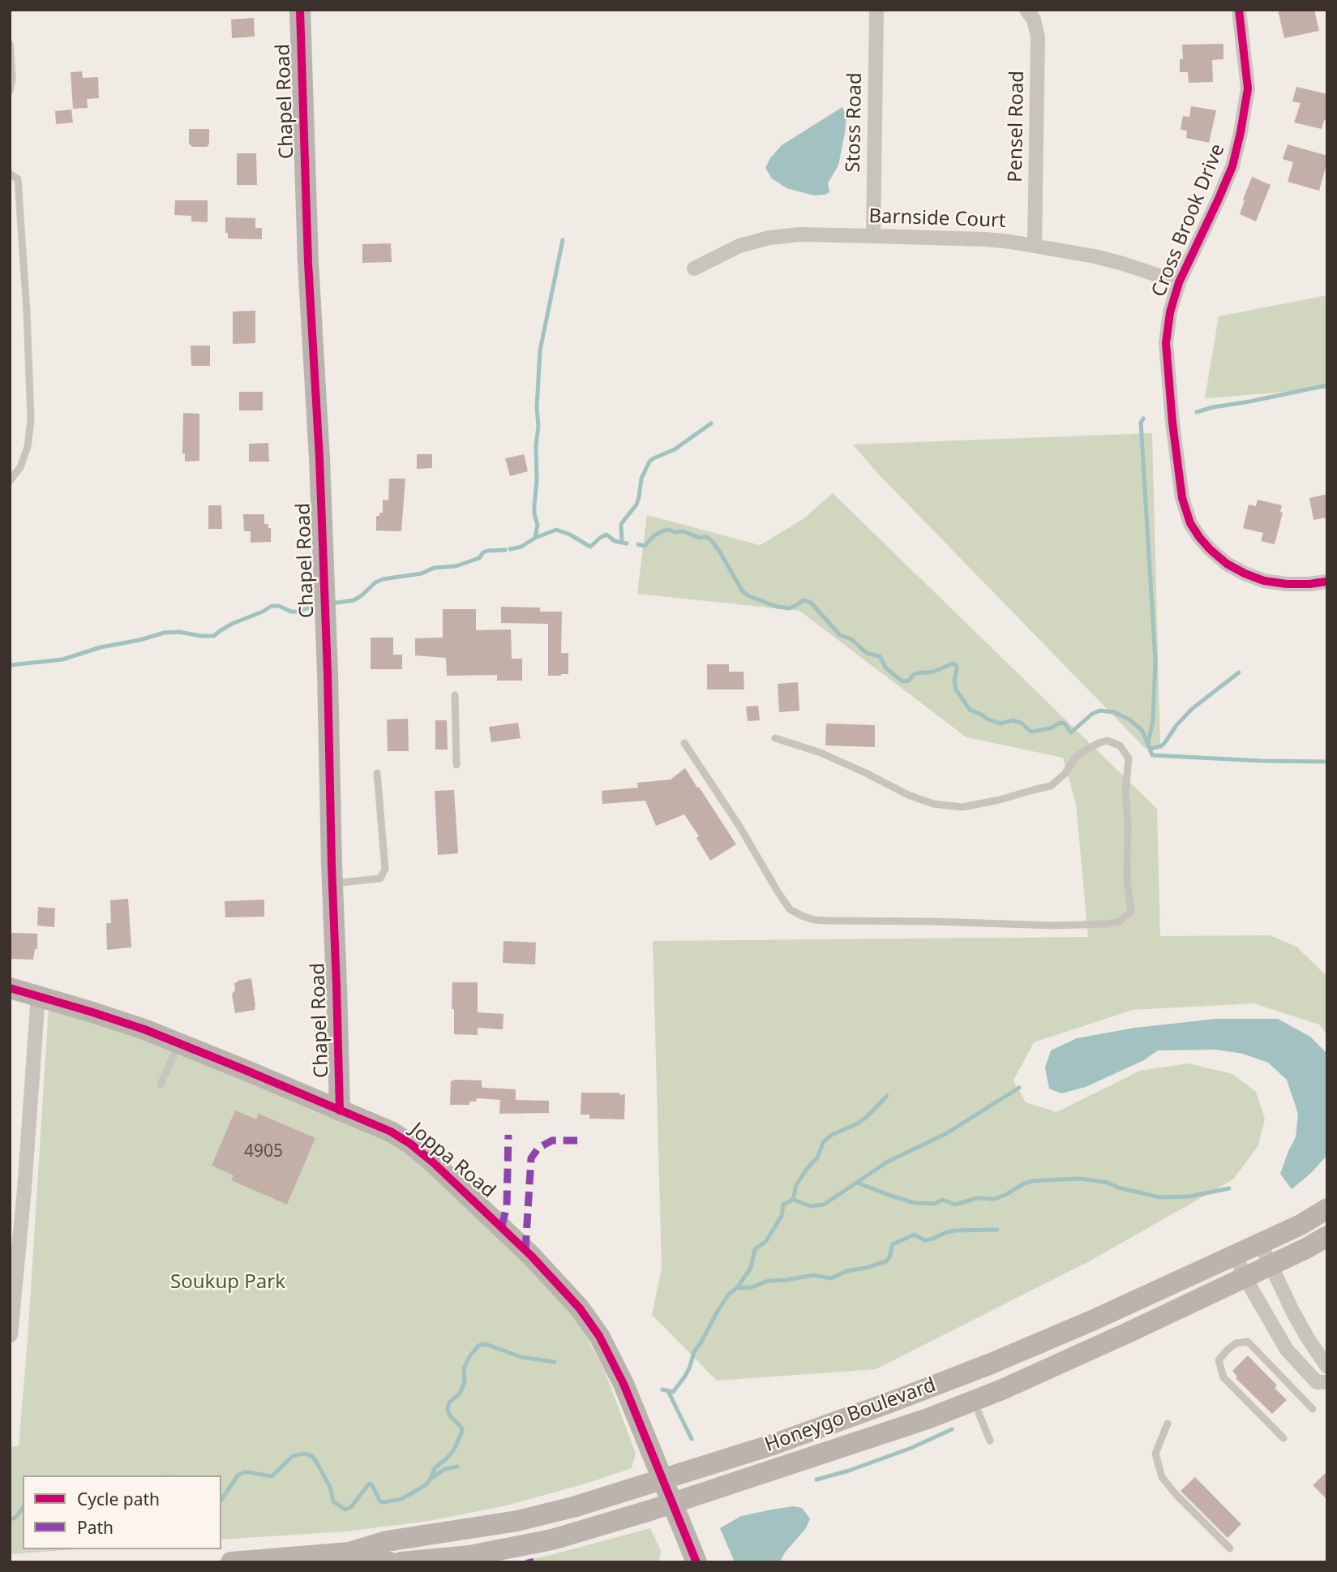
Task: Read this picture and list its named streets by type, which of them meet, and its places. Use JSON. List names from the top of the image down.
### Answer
{
  "streets": {
    "main road": ["Chapel Road", "Joppa Road", "Honeygo Boulevard"],
    "street": [
      "Stoss Road",
      "Pensel Road",
      "Barnside Court",
      "Cross Brook Drive"
    ]
  },
  "crossings": [
    ["Chapel Road", "Joppa Road"],
    ["Stoss Road", "Barnside Court"],
    ["Pensel Road", "Barnside Court"],
    ["Barnside Court", "Cross Brook Drive"],
    ["Joppa Road", "Honeygo Boulevard"]
  ],
  "parks": ["Soukup Park"],
  "house_numbers": ["4905"],
  "legend": ["Cycle path", "Path"]
}
